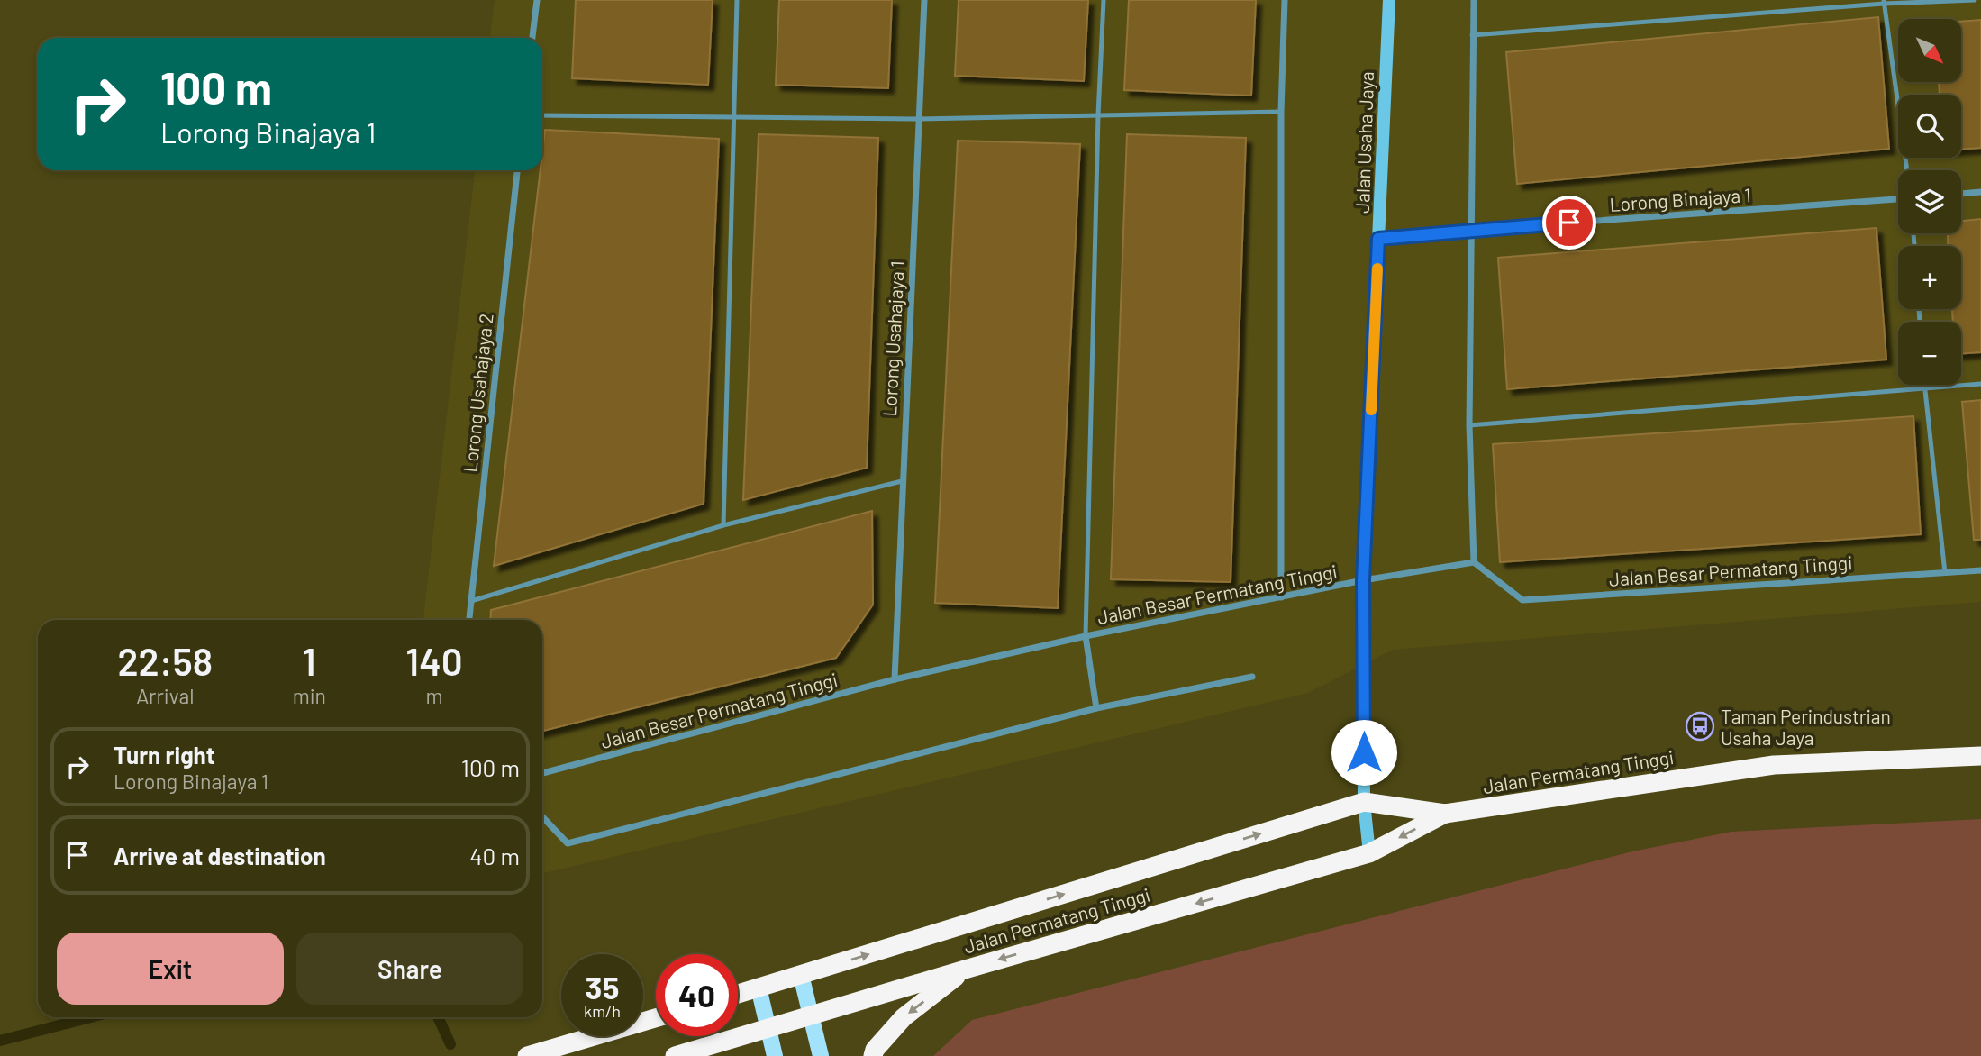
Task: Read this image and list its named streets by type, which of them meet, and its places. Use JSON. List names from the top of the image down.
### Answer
{
  "streets": {
    "highway": ["Jalan Permatang Tinggi"],
    "street": [
      "Jalan Usaha Jaya",
      "Lorong Binajaya 1",
      "Lorong Usahajaya 1",
      "Lorong Usahajaya 2",
      "Jalan Besar Permatang Tinggi"
    ]
  },
  "crossings": [
    ["Jalan Usaha Jaya", "Lorong Binajaya 1"],
    ["Jalan Usaha Jaya", "Jalan Besar Permatang Tinggi"],
    ["Jalan Usaha Jaya", "Jalan Permatang Tinggi"],
    ["Lorong Usahajaya 1", "Jalan Besar Permatang Tinggi"]
  ],
  "places": {
    "bus stop": ["Taman Perindustrian Usaha Jaya"]
  },
  "north": "bottom right",
  "page": {
    "map_buttons": ["+", "−"],
    "turn": ["100 m", "Lorong Binajaya 1"],
    "eta": [
      "22:58",
      "Arrival",
      "1",
      "min",
      "140",
      "m"
    ],
    "list": [
      {
        "name": "Turn right",
        "note": "Lorong Binajaya 1",
        "value": "100 m"
      },
      {
        "name": "Arrive at destination",
        "value": "40 m"
      }
    ],
    "buttons": ["Exit", "Share"],
    "speed": "35 km/h",
    "limit": "40"
  }
}
